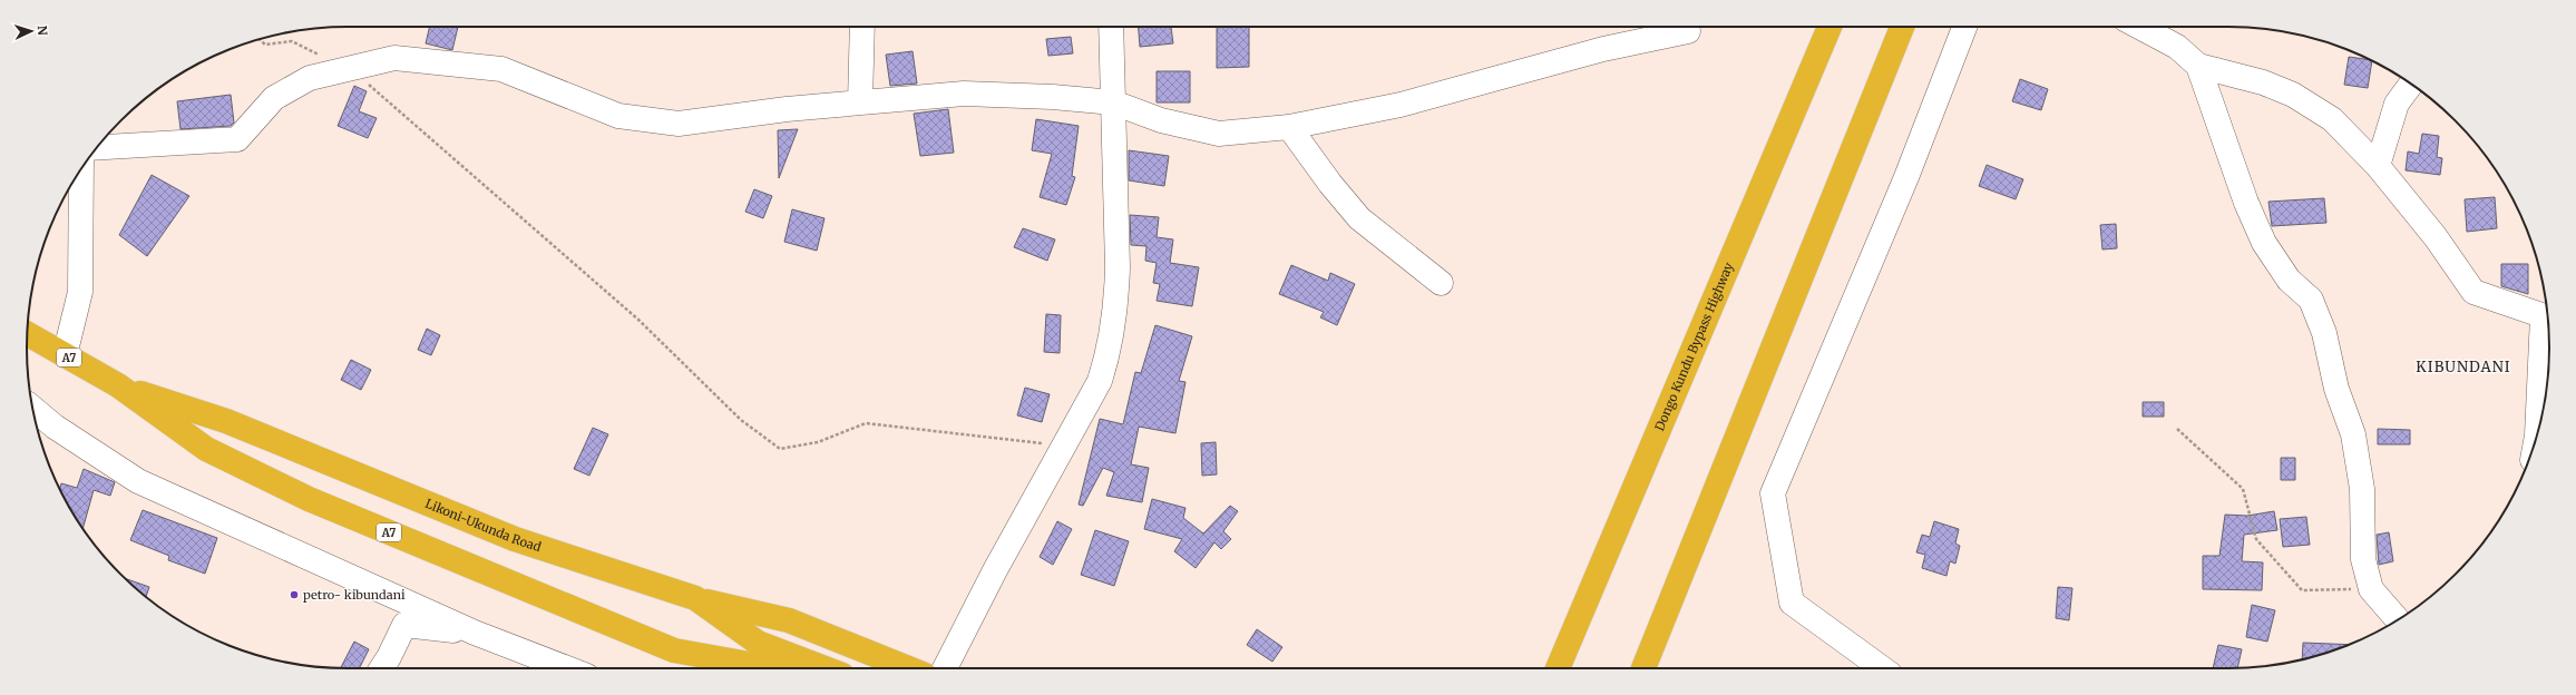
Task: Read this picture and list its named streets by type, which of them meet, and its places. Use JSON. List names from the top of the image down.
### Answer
{
  "streets": {
    "highway": ["Dongo Kundu Bypass Highway", "A7", "Likoni-Ukunda Road"]
  },
  "districts": ["KIBUNDANI"],
  "places": ["petro- kibundani"],
  "north": "right"
}
